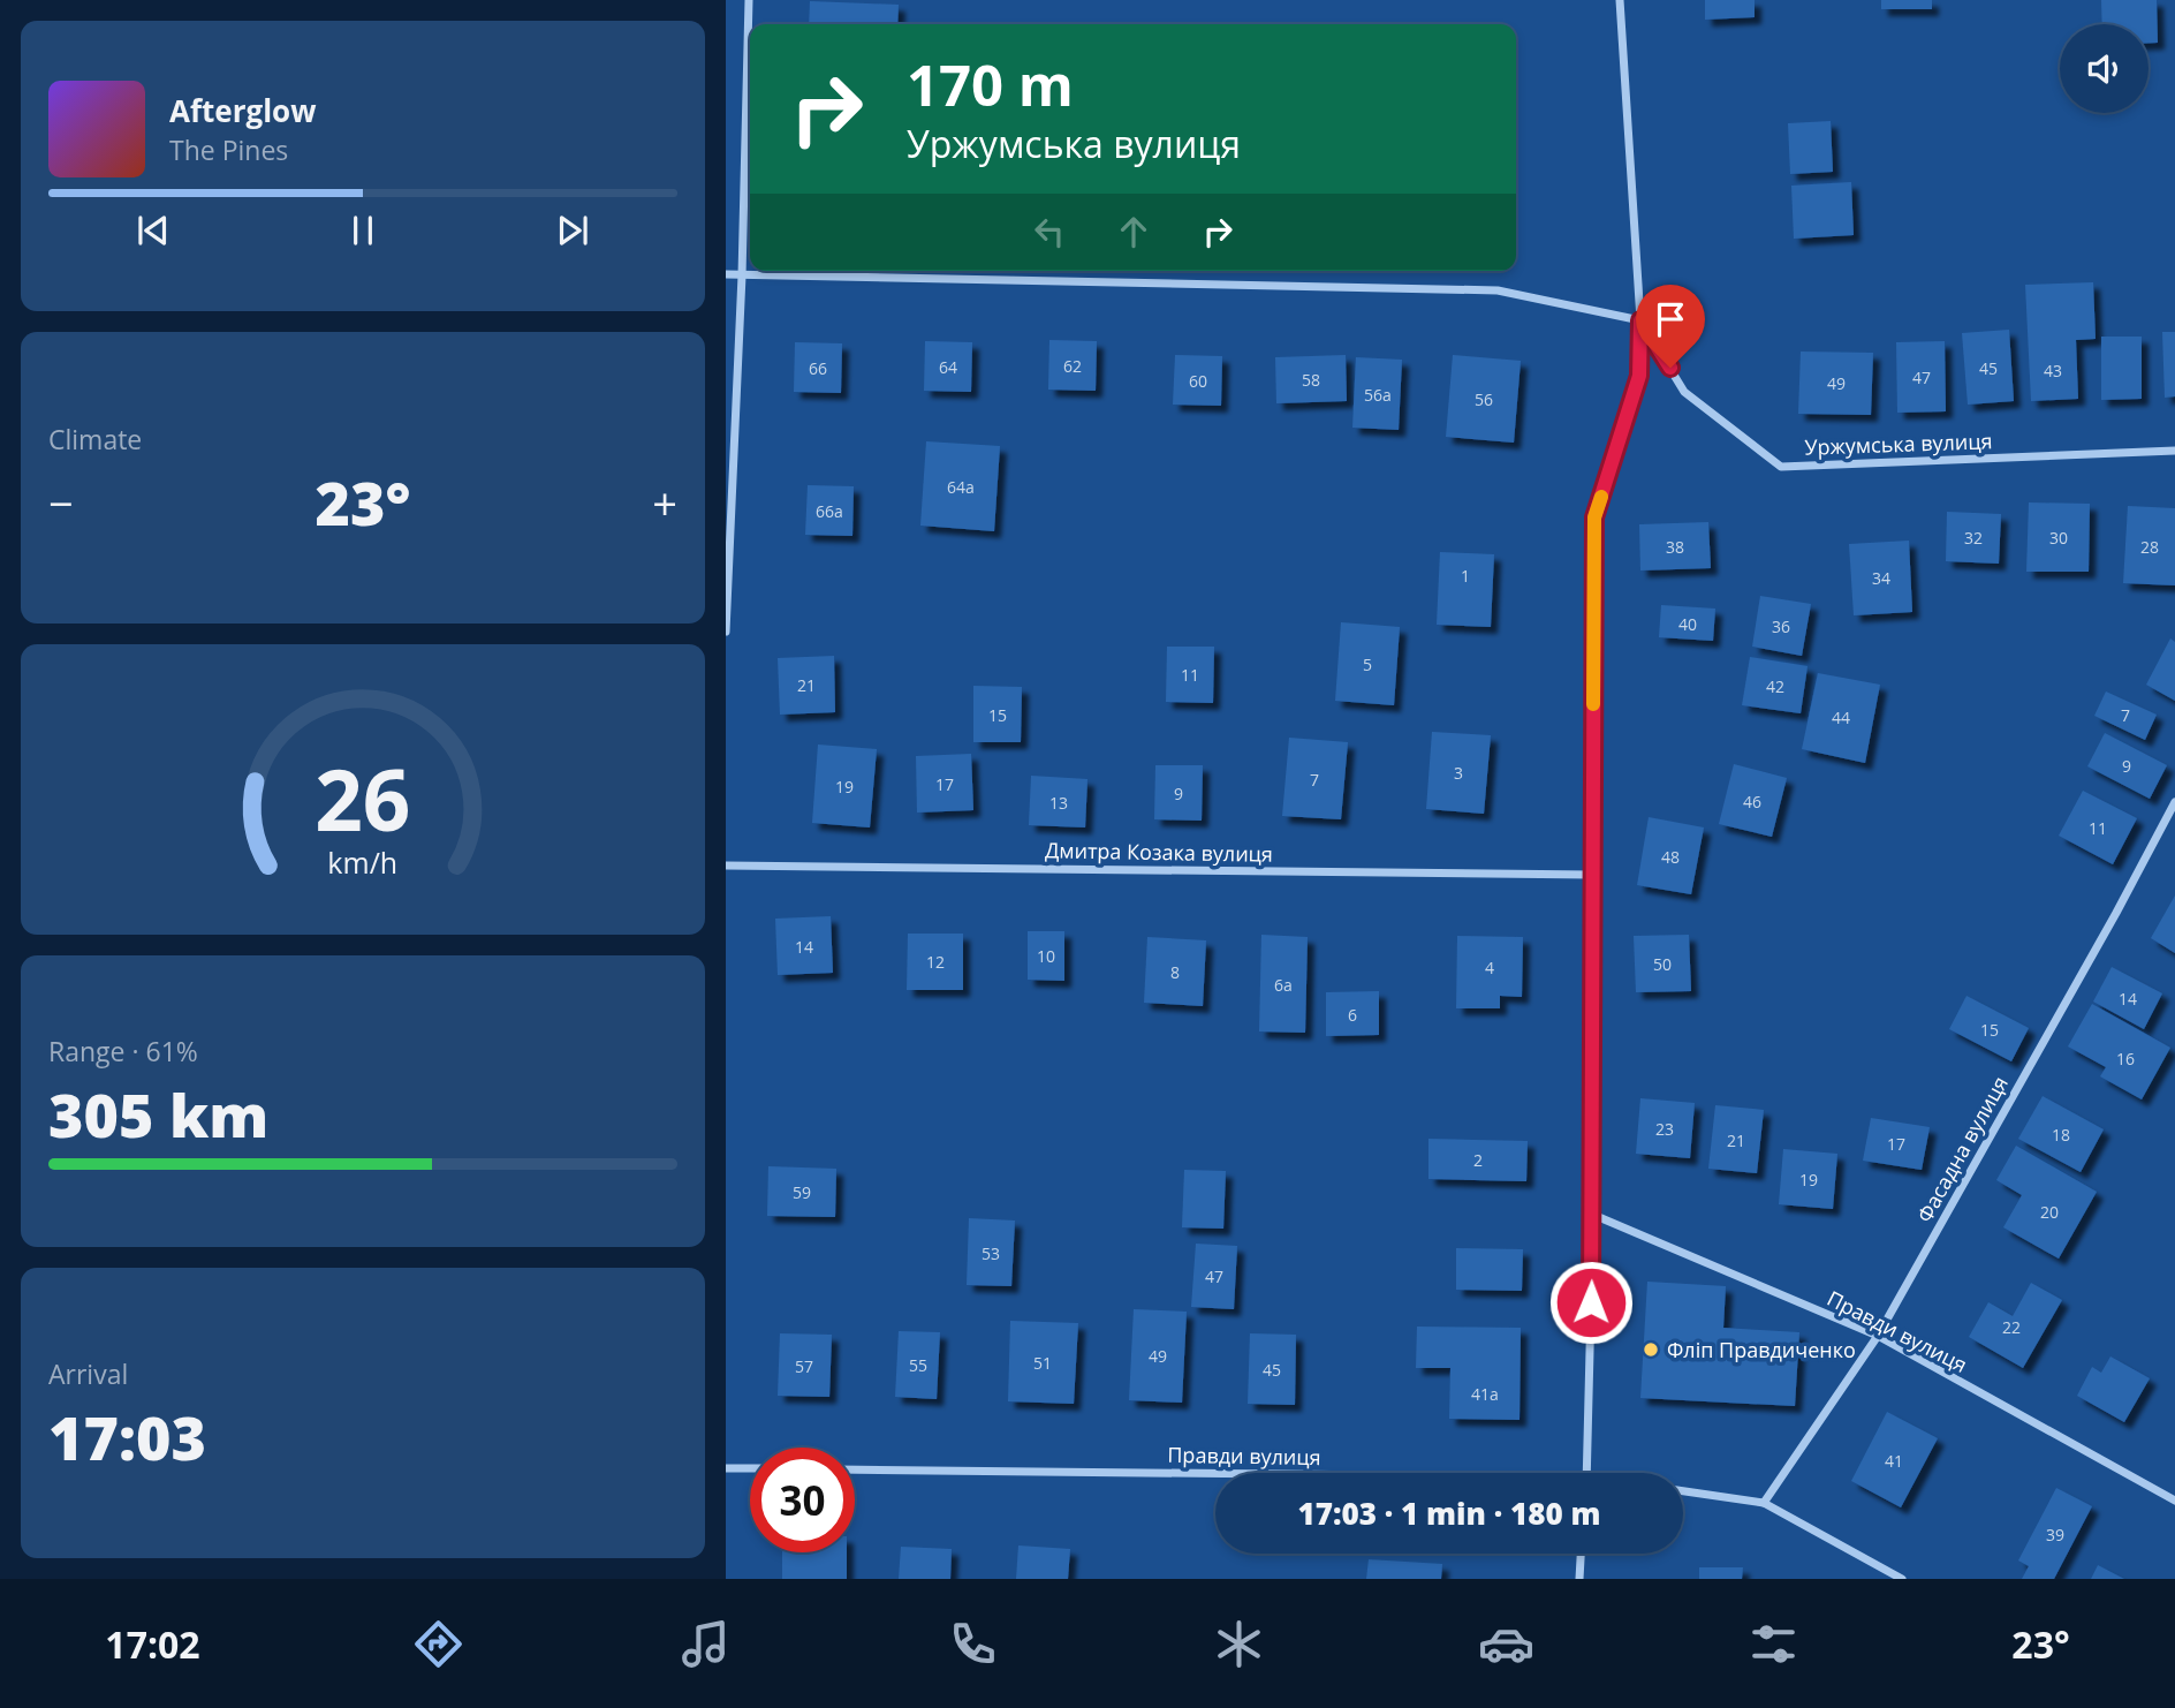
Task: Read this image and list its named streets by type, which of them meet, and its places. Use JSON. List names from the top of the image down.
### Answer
{
  "streets": {
    "street": [
      "Уржумська вулиця",
      "Дмитра Козака вулиця",
      "Фасадна вулиця",
      "Правди вулиця"
    ]
  },
  "crossings": [
    ["Фасадна вулиця", "Правди вулиця"]
  ],
  "places": ["Фліп Правдиченко"],
  "house_numbers": [
    "62",
    "64",
    "66",
    "45",
    "43",
    "47",
    "58",
    "60",
    "49",
    "56а",
    "56",
    "64а",
    "66а",
    "32",
    "30",
    "38",
    "28",
    "1",
    "34",
    "40",
    "36",
    "5",
    "11",
    "21",
    "42",
    "15",
    "7",
    "44",
    "9",
    "3",
    "7",
    "17",
    "19",
    "9",
    "46",
    "13",
    "11",
    "48",
    "14",
    "10",
    "12",
    "50",
    "4",
    "8",
    "6а",
    "14",
    "6",
    "15",
    "16",
    "23",
    "18",
    "21",
    "17",
    "2",
    "19",
    "59",
    "20",
    "53",
    "47",
    "22",
    "49",
    "51",
    "55",
    "57",
    "45",
    "41а",
    "41",
    "39"
  ],
  "page": {
    "turn": ["170 m", "Уржумська вулиця"],
    "song": ["Afterglow", "The Pines"],
    "tile": [
      "Climate",
      ["Range · 61%", "305 km"],
      ["Arrival", "17:03"]
    ],
    "heat": ["−", "23°", "+"],
    "limit": "30",
    "trip": "17:03 · 1 min · 180 m",
    "tabs": ["17:02", "23°"],
    "gauge": ["26", "km/h"]
  }
}
